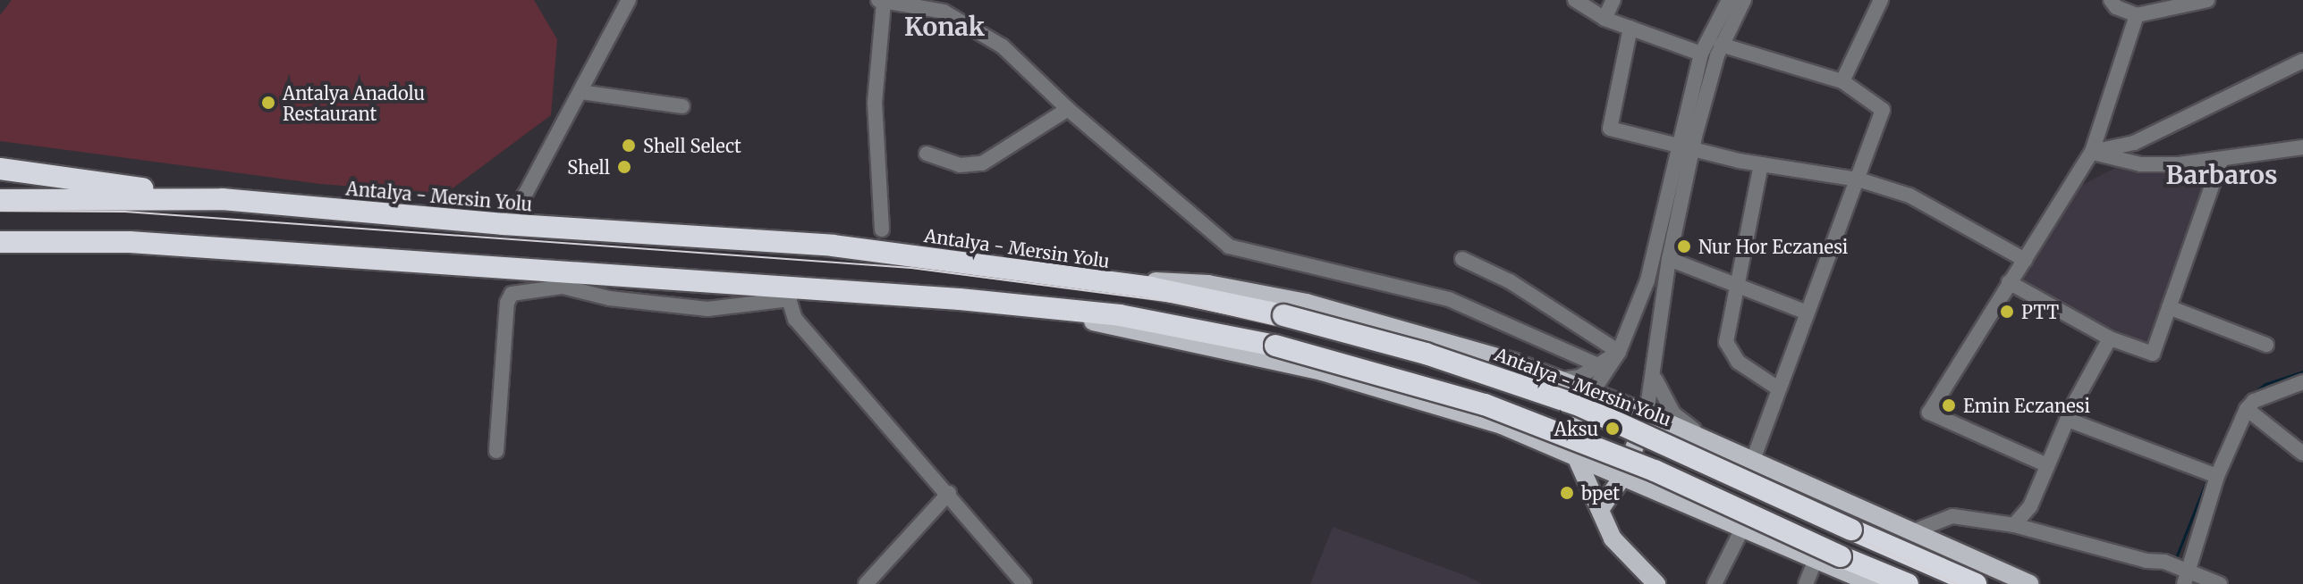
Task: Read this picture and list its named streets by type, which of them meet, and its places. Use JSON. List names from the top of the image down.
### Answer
{
  "streets": {
    "highway": ["Antalya - Mersin Yolu"]
  },
  "districts": ["Konak", "Barbaros"],
  "places": [
    "Antalya Anadolu Restaurant",
    "Shell Select",
    "Shell",
    "Nur Hor Eczanesi",
    "PTT",
    "Emin Eczanesi",
    "Aksu",
    "bpet"
  ]
}
